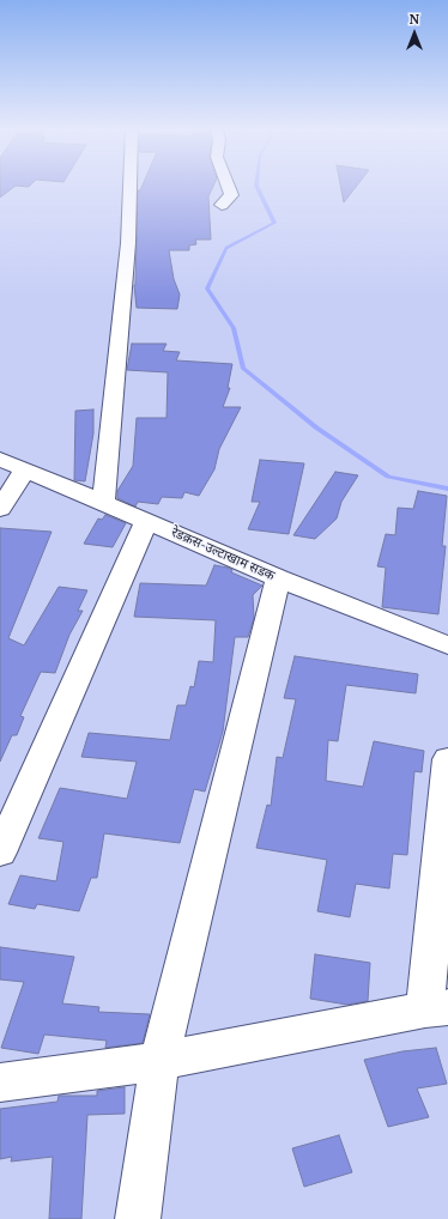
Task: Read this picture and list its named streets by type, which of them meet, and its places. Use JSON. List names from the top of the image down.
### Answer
{
  "streets": {
    "street": ["रेडक्रस-उल्टाखाम सडक"]
  },
  "north": "top"
}
